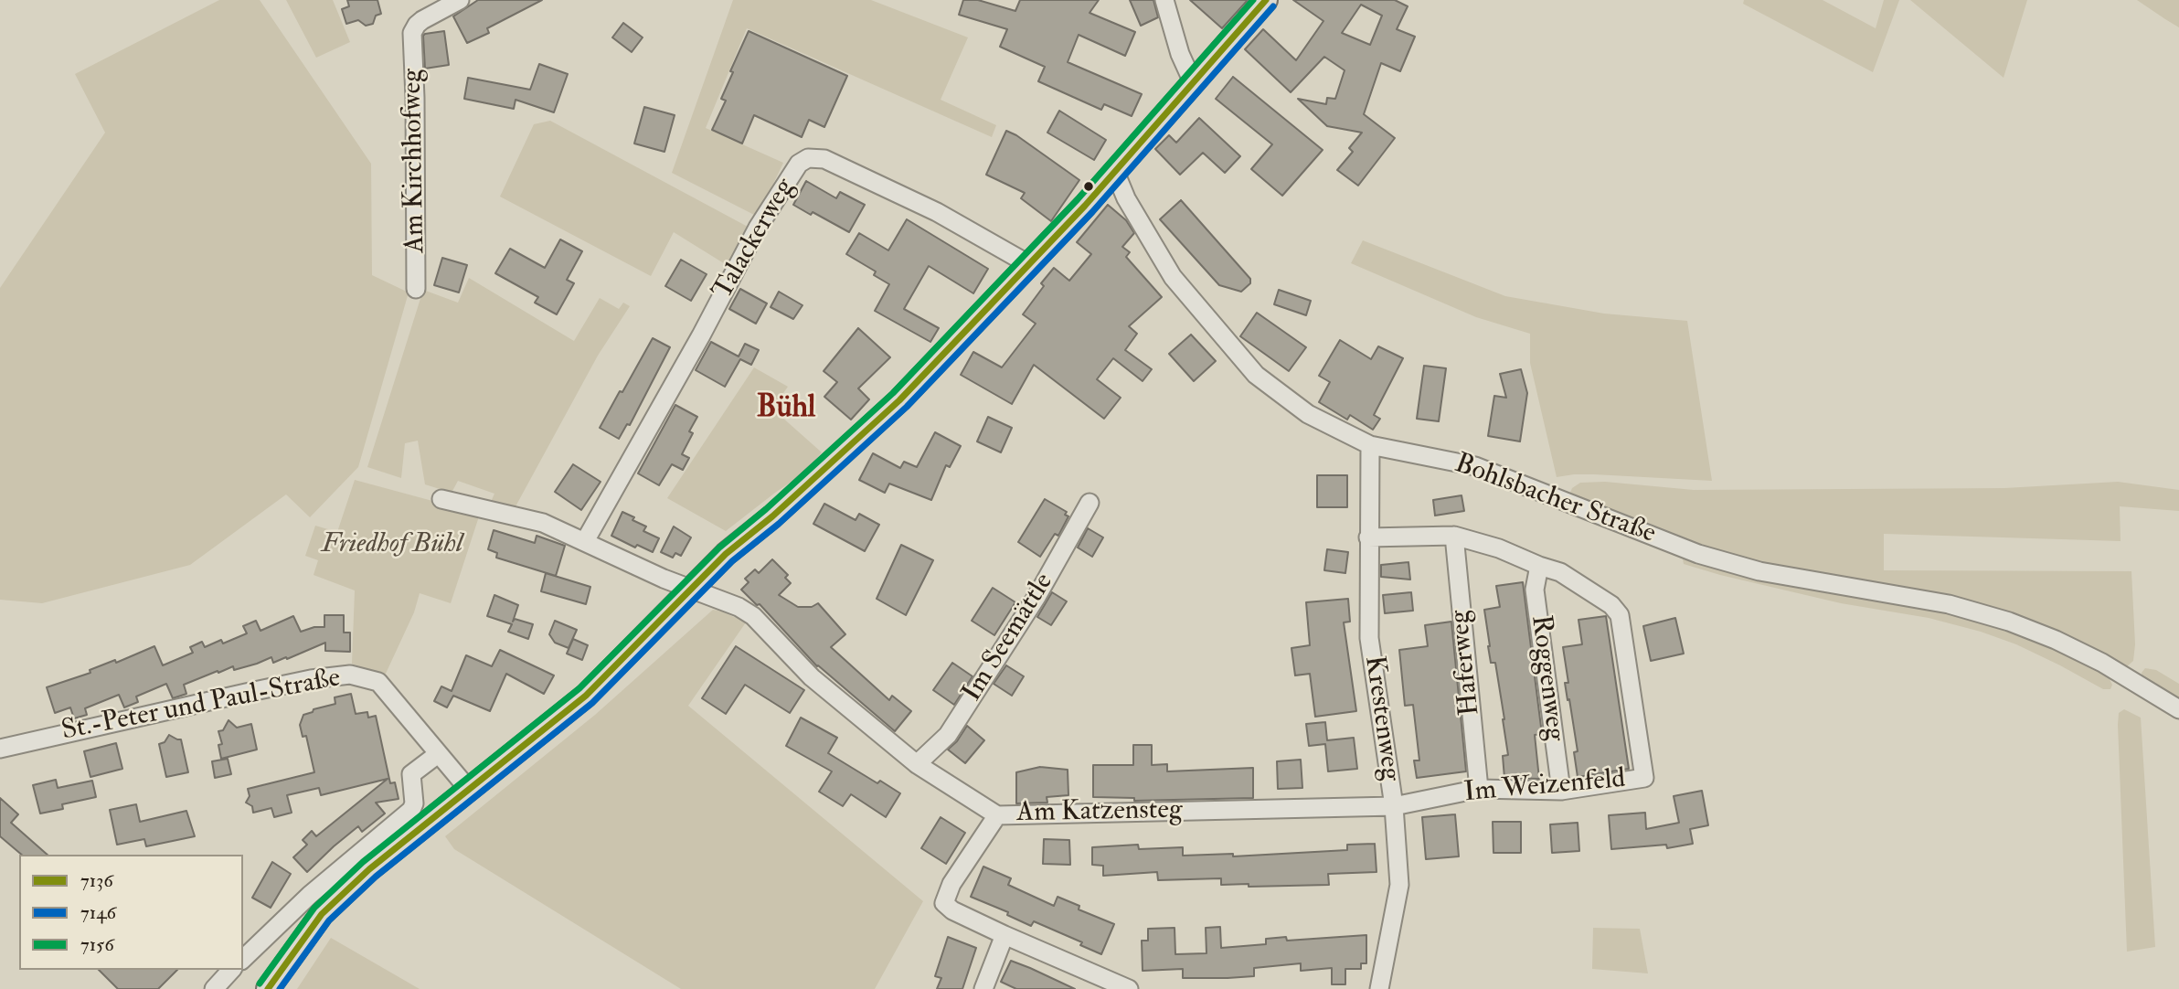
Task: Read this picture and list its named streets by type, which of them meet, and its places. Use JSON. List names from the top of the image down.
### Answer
{
  "streets": {
    "street": [
      "Am Kirchhofweg",
      "Talackerweg",
      "Bohlsbacher Straße",
      "Im Seemättle",
      "Haferweg",
      "Roggenweg",
      "St.-Peter und Paul-Straße",
      "Krestenweg",
      "Im Weizenfeld",
      "Am Katzensteg"
    ]
  },
  "crossings": [
    ["Bohlsbacher Straße", "Krestenweg"],
    ["Im Seemättle", "Am Katzensteg"],
    ["Haferweg", "Im Weizenfeld"],
    ["Roggenweg", "Im Weizenfeld"],
    ["Krestenweg", "Im Weizenfeld"],
    ["Krestenweg", "Am Katzensteg"],
    ["Im Weizenfeld", "Am Katzensteg"]
  ],
  "districts": ["Bühl"],
  "parks": ["Friedhof Bühl"],
  "lines": ["transit line 7136", "transit line 7156", "transit line 7146"],
  "legend": ["7136", "7146", "7156"]
}
